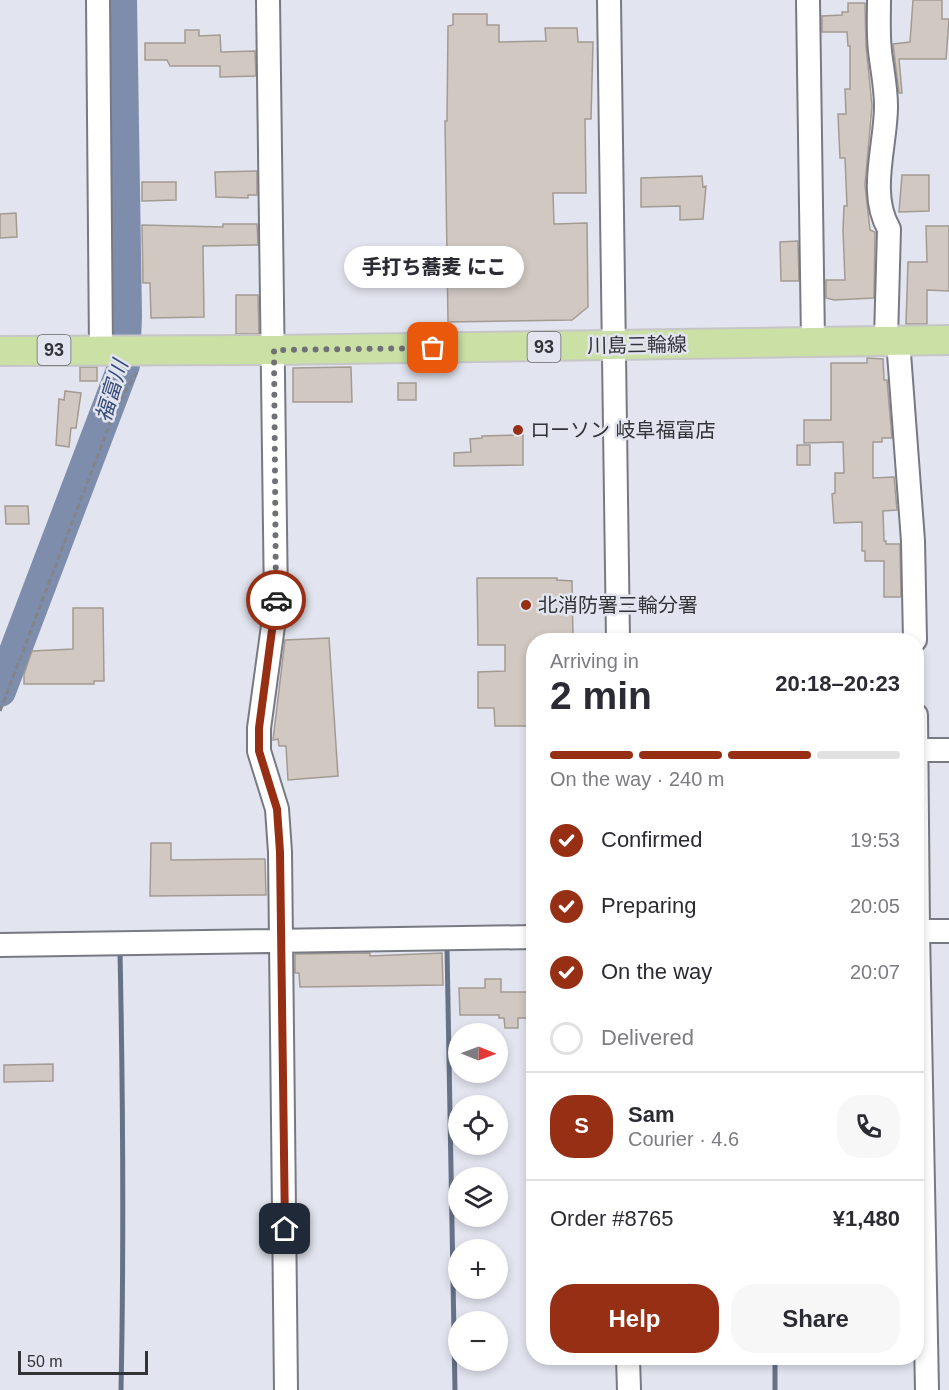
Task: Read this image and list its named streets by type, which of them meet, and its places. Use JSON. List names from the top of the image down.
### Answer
{
  "streets": {
    "main road": ["川島三輪線", "93"]
  },
  "water": ["福富川"],
  "places": ["手打ち蕎麦 にこ", "ローソン 岐阜福富店", "北消防署三輪分署"],
  "scale_bar": "50 m",
  "north": "right",
  "page": {
    "bubble": "手打ち蕎麦 にこ",
    "heading": ["2 min", "Arriving in", "20:18–20:23"],
    "panel": [
      "Sam",
      "Courier · 4.6",
      "Order #8765",
      "¥1,480"
    ],
    "bar": "On the way · 240 m",
    "list": [
      ["Confirmed", "19:53"],
      ["Preparing", "20:05"],
      ["On the way", "20:07"],
      "Delivered"
    ],
    "map_buttons": ["+", "−"],
    "round": "S",
    "buttons": ["Help", "Share"],
    "scale": "50 m"
  }
}
